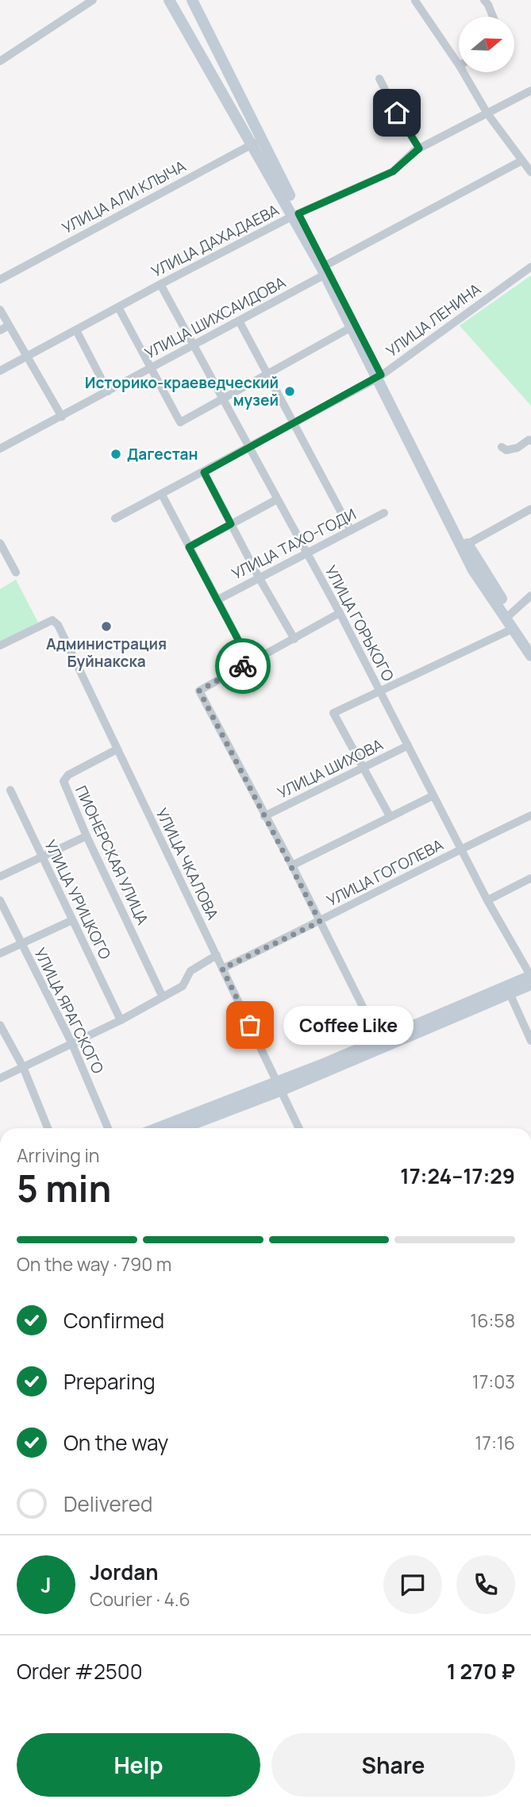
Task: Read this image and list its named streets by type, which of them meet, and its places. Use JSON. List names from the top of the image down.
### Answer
{
  "streets": {
    "street": [
      "УЛИЦА АЛИ КЛЫЧА",
      "УЛИЦА ДАХАДАЕВА",
      "УЛИЦА ШИХСАИДОВА",
      "УЛИЦА ЛЕНИНА",
      "УЛИЦА ТАХО-ГОДИ",
      "УЛИЦА ГОРЬКОГО",
      "УЛИЦА ШИХОВА",
      "ПИОНЕРСКАЯ УЛИЦА",
      "УЛИЦА ЧКАЛОВА",
      "УЛИЦА ГОГОЛЕВА",
      "УЛИЦА УРИЦКОГО",
      "УЛИЦА ЯРАГСКОГО"
    ]
  },
  "crossings": [
    ["УЛИЦА ДАХАДАЕВА", "УЛИЦА ГОРЬКОГО"],
    ["УЛИЦА ШИХСАИДОВА", "УЛИЦА ГОРЬКОГО"],
    ["УЛИЦА ЛЕНИНА", "УЛИЦА ГОРЬКОГО"],
    ["УЛИЦА ТАХО-ГОДИ", "УЛИЦА ГОРЬКОГО"],
    ["УЛИЦА ГОРЬКОГО", "УЛИЦА ШИХОВА"],
    ["УЛИЦА ГОРЬКОГО", "УЛИЦА ГОГОЛЕВА"],
    ["ПИОНЕРСКАЯ УЛИЦА", "УЛИЦА ЧКАЛОВА"],
    ["УЛИЦА ЧКАЛОВА", "УЛИЦА ГОГОЛЕВА"]
  ],
  "places": [
    "Историко-краеведческий музей",
    "Дагестан",
    "Администрация Буйнакска",
    "Coffee Like"
  ],
  "north": "right",
  "page": {
    "bubble": "Coffee Like",
    "heading": ["5 min", "Arriving in", "17:24–17:29"],
    "panel": [
      "Jordan",
      "Courier · 4.6",
      "Order #2500",
      "1 270 ₽"
    ],
    "bar": "On the way · 790 m",
    "list": [
      ["Confirmed", "16:58"],
      ["Preparing", "17:03"],
      ["On the way", "17:16"],
      "Delivered"
    ],
    "round": "J",
    "buttons": ["Help", "Share"]
  }
}
